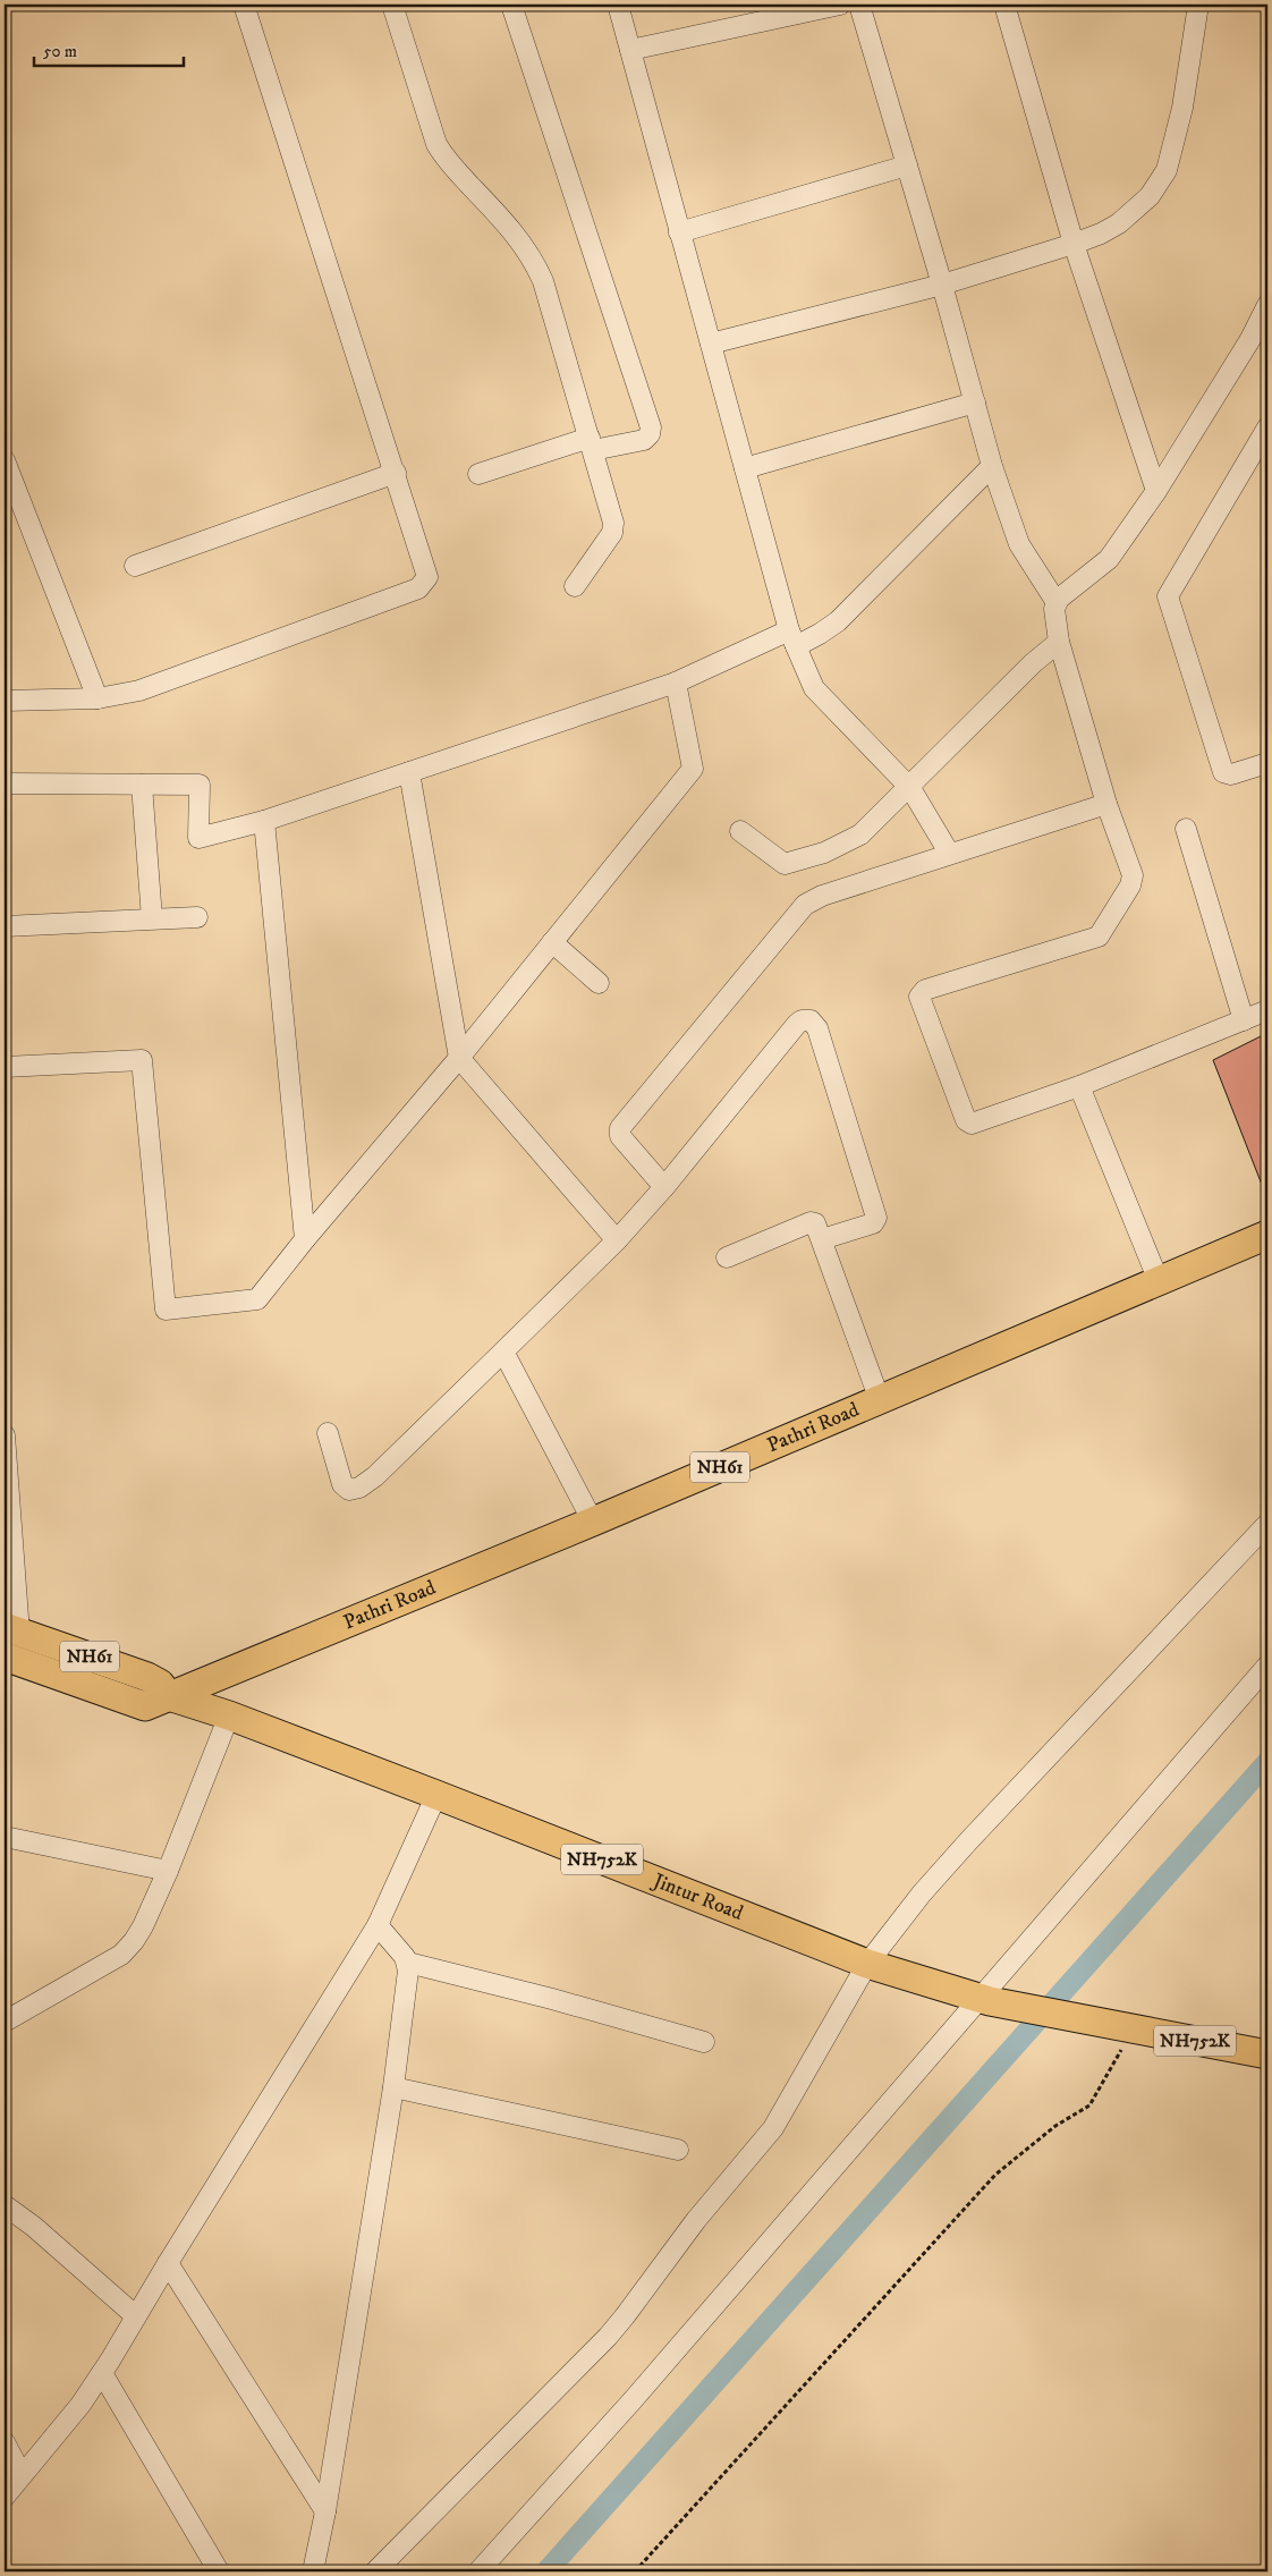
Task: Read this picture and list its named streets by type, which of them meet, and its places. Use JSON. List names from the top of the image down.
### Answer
{
  "streets": {
    "highway": [
      "Pathri Road",
      "NH61",
      "NH752K",
      "Jintur Road"
    ]
  },
  "crossings": [
    ["Pathri Road", "NH61"],
    ["Pathri Road", "NH752K"],
    ["NH61", "NH752K"],
    ["NH752K", "Jintur Road"]
  ],
  "scale_bar": "50 m"
}
